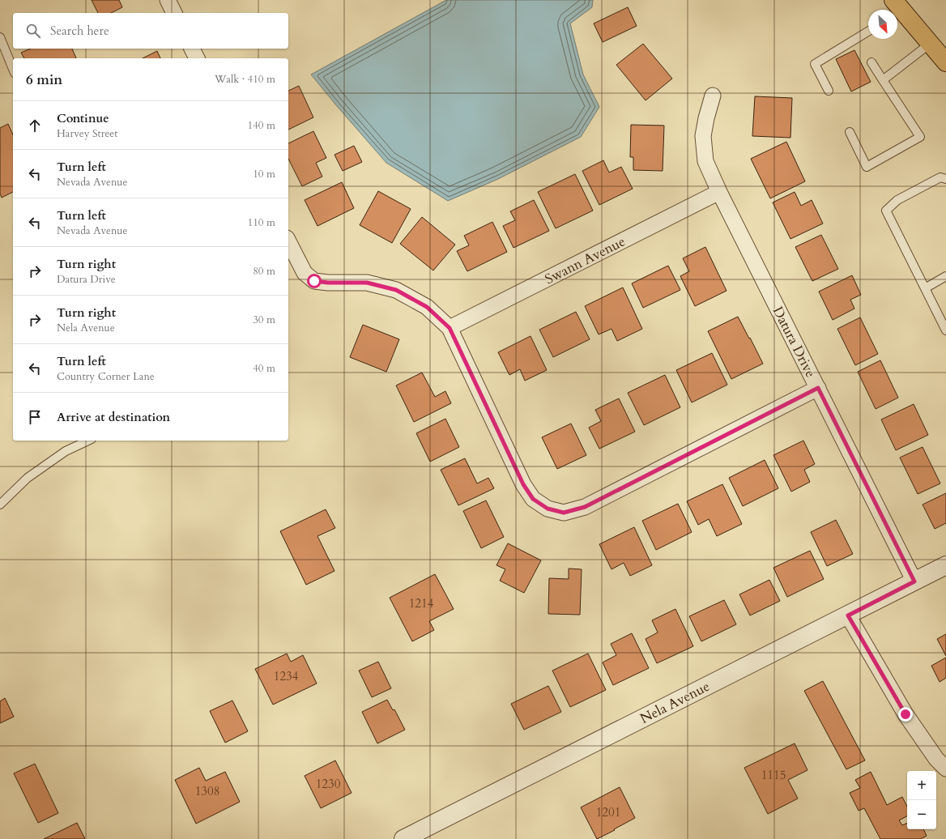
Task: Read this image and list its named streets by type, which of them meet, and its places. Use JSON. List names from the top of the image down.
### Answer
{
  "streets": {
    "street": ["Swann Avenue", "Datura Drive", "Nela Avenue"]
  },
  "crossings": [
    ["Swann Avenue", "Datura Drive"],
    ["Datura Drive", "Nela Avenue"]
  ],
  "house_numbers": [
    "1214",
    "1234",
    "1115",
    "1230",
    "1308",
    "1201"
  ],
  "north": "bottom right",
  "page": {
    "search": "Search here",
    "heading": ["6 min", "Walk · 410 m"],
    "list": [
      ["Continue", "Harvey Street", "140 m"],
      ["Turn left", "Nevada Avenue", "10 m"],
      ["Turn left", "Nevada Avenue", "110 m"],
      ["Turn right", "Datura Drive", "80 m"],
      ["Turn right", "Nela Avenue", "30 m"],
      ["Turn left", "Country Corner Lane", "40 m"],
      "Arrive at destination"
    ],
    "map_buttons": ["+", "−"]
  }
}
